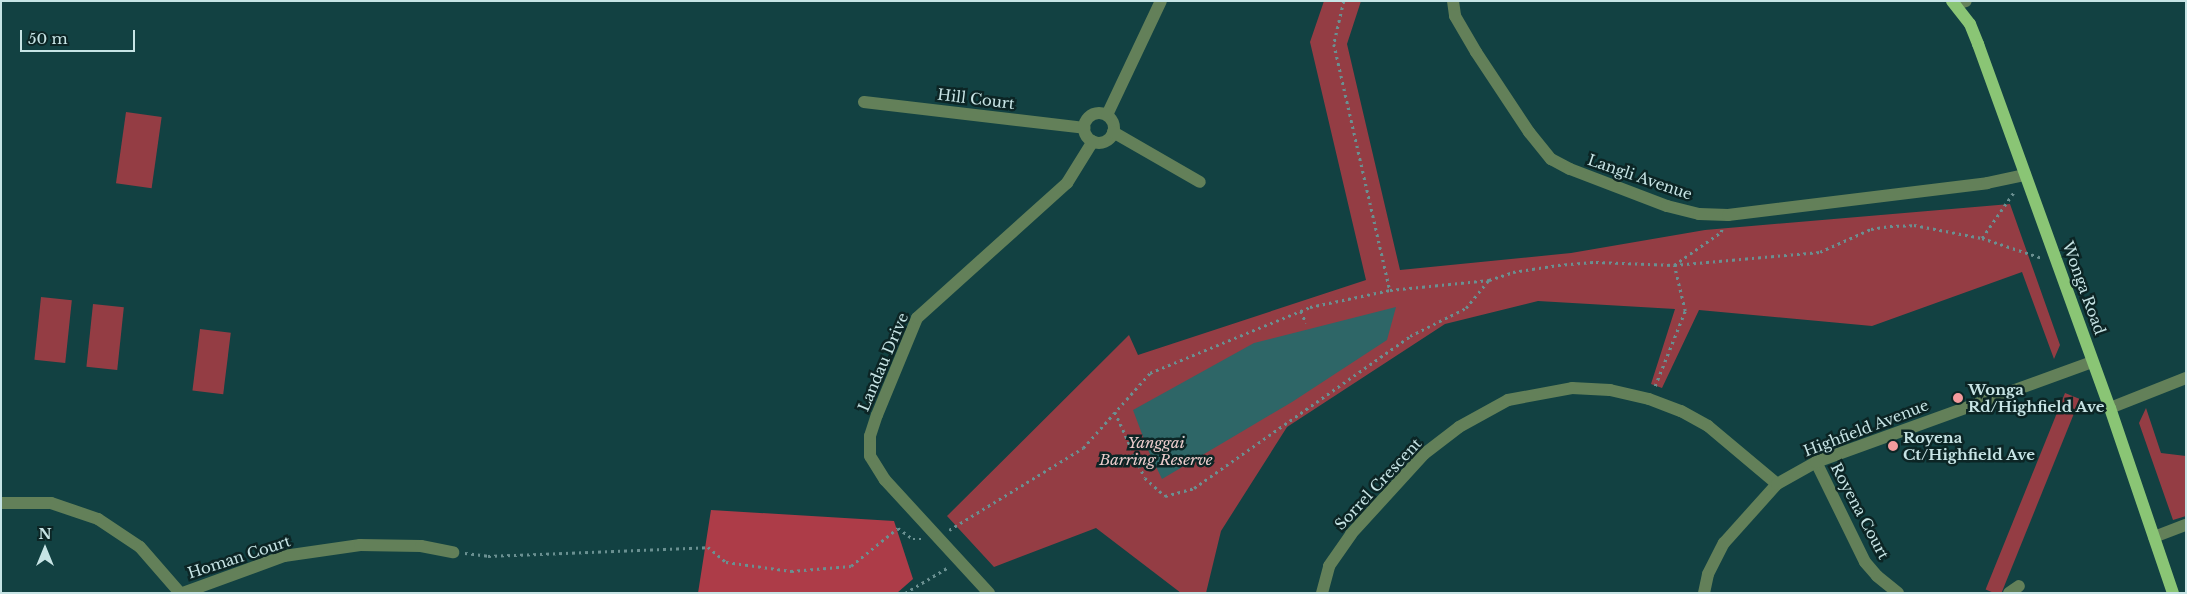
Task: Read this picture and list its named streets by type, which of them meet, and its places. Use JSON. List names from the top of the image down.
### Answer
{
  "streets": {
    "main road": ["Wonga Road"],
    "street": [
      "Hill Court",
      "Langli Avenue",
      "Landau Drive",
      "Highfield Avenue",
      "Sorrel Crescent",
      "Royena Court",
      "Homan Court"
    ]
  },
  "crossings": [
    ["Hill Court", "Landau Drive"],
    ["Langli Avenue", "Wonga Road"],
    ["Wonga Road", "Highfield Avenue"],
    ["Highfield Avenue", "Sorrel Crescent"],
    ["Highfield Avenue", "Royena Court"]
  ],
  "parks": ["Yanggai Barring Reserve"],
  "places": ["Wonga Rd/Highfield Ave", "Royena Ct/Highfield Ave"],
  "scale_bar": "50 m",
  "north": "top"
}
